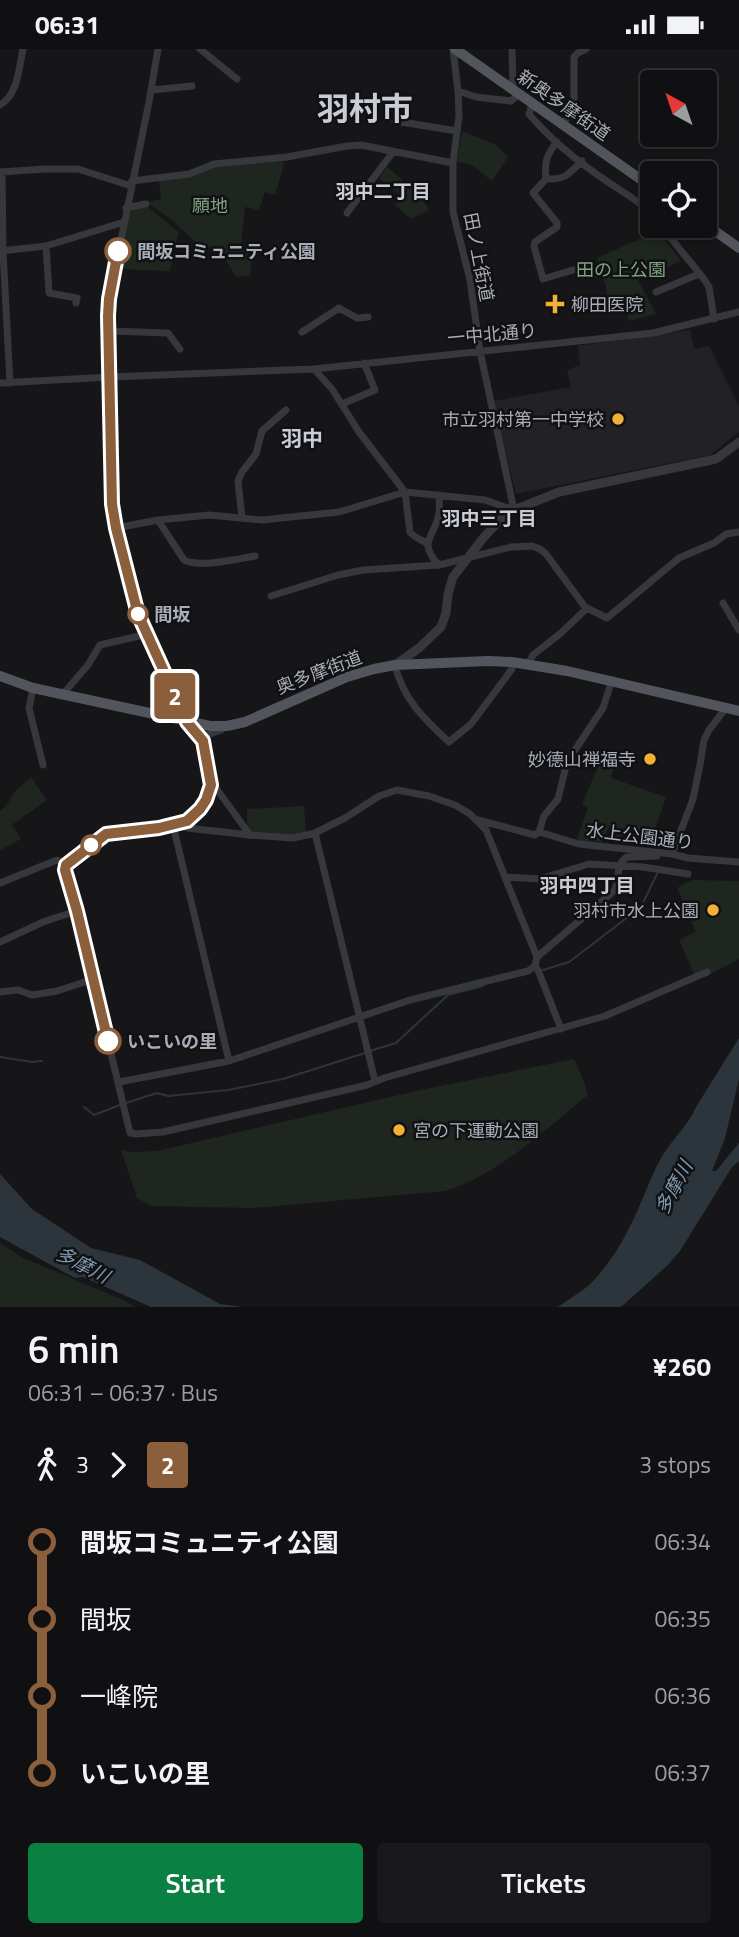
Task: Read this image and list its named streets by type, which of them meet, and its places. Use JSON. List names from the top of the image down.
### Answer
{
  "streets": {
    "main road": ["新奥多摩街道", "奥多摩街道"],
    "street": ["田ノ上街道", "一中北通り", "水上公園通り"]
  },
  "crossings": [
    ["新奥多摩街道", "田ノ上街道"],
    ["田ノ上街道", "一中北通り"]
  ],
  "districts": [
    "羽村市",
    "羽中二丁目",
    "羽中",
    "羽中三丁目",
    "羽中四丁目"
  ],
  "water": ["多摩川"],
  "parks": ["願地", "田の上公園"],
  "places": {
    "other": [
      "間坂コミュニティ公園",
      "市立羽村第一中学校",
      "間坂",
      "妙德山禅福寺",
      "羽村市水上公園",
      "いこいの里",
      "宮の下運動公園"
    ],
    "health": ["柳田医院"]
  },
  "lines": ["bus line 2"],
  "north": "top left",
  "page": {
    "status": "06:31",
    "on_map": "2",
    "heading": ["6 min", "06:31 – 06:37 · Bus", "¥260"],
    "legs": ["3", "2", "3 stops"],
    "list": [
      {
        "name": "間坂コミュニティ公園",
        "value": "06:34"
      },
      {
        "name": "間坂",
        "value": "06:35"
      },
      {
        "name": "一峰院",
        "value": "06:36"
      },
      {
        "name": "いこいの里",
        "value": "06:37"
      }
    ],
    "buttons": ["Start", "Tickets"]
  }
}
